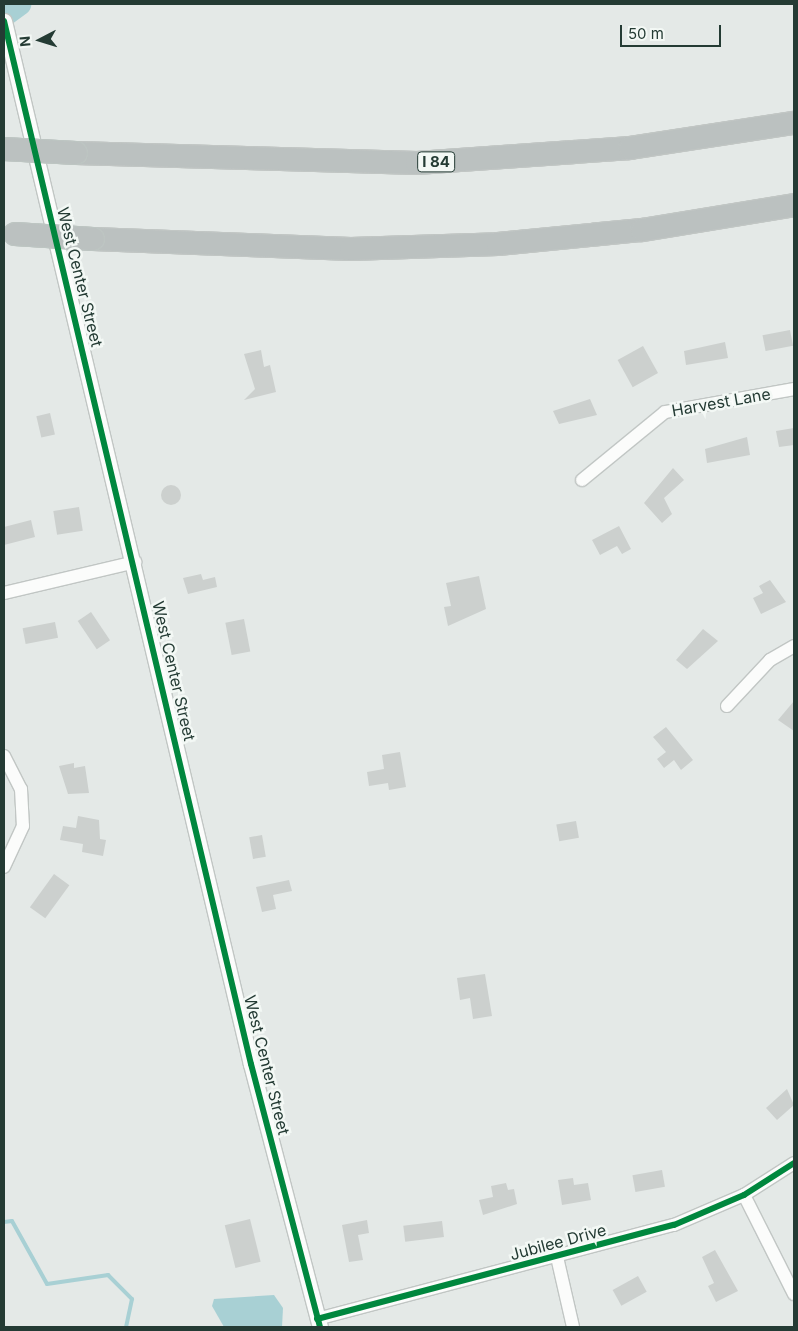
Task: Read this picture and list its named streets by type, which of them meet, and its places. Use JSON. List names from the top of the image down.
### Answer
{
  "streets": {
    "highway": ["I 84"],
    "street": ["West Center Street", "Harvest Lane", "Jubilee Drive"]
  },
  "crossings": [
    ["West Center Street", "Jubilee Drive"]
  ],
  "scale_bar": "50 m",
  "north": "left"
}
